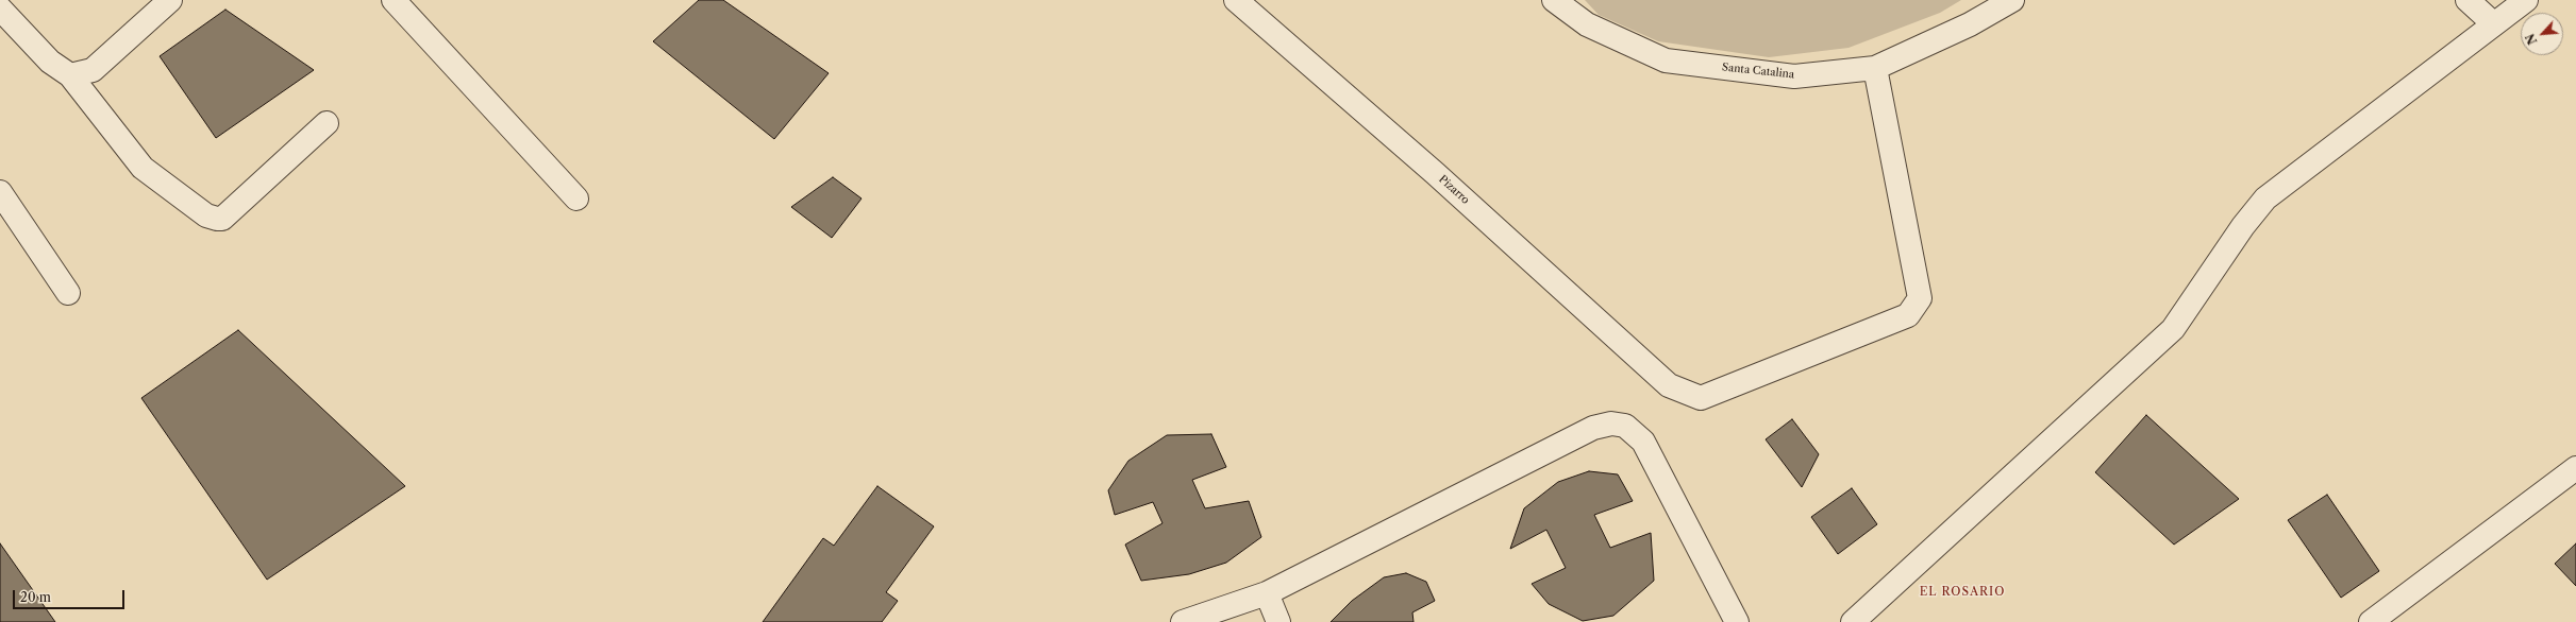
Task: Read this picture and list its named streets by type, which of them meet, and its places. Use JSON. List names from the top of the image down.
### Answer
{
  "streets": {
    "street": ["Santa Catalina", "Pizarro"]
  },
  "crossings": [
    ["Santa Catalina", "Pizarro"]
  ],
  "districts": ["EL ROSARIO"],
  "scale_bar": "20 m",
  "north": "bottom left"
}
